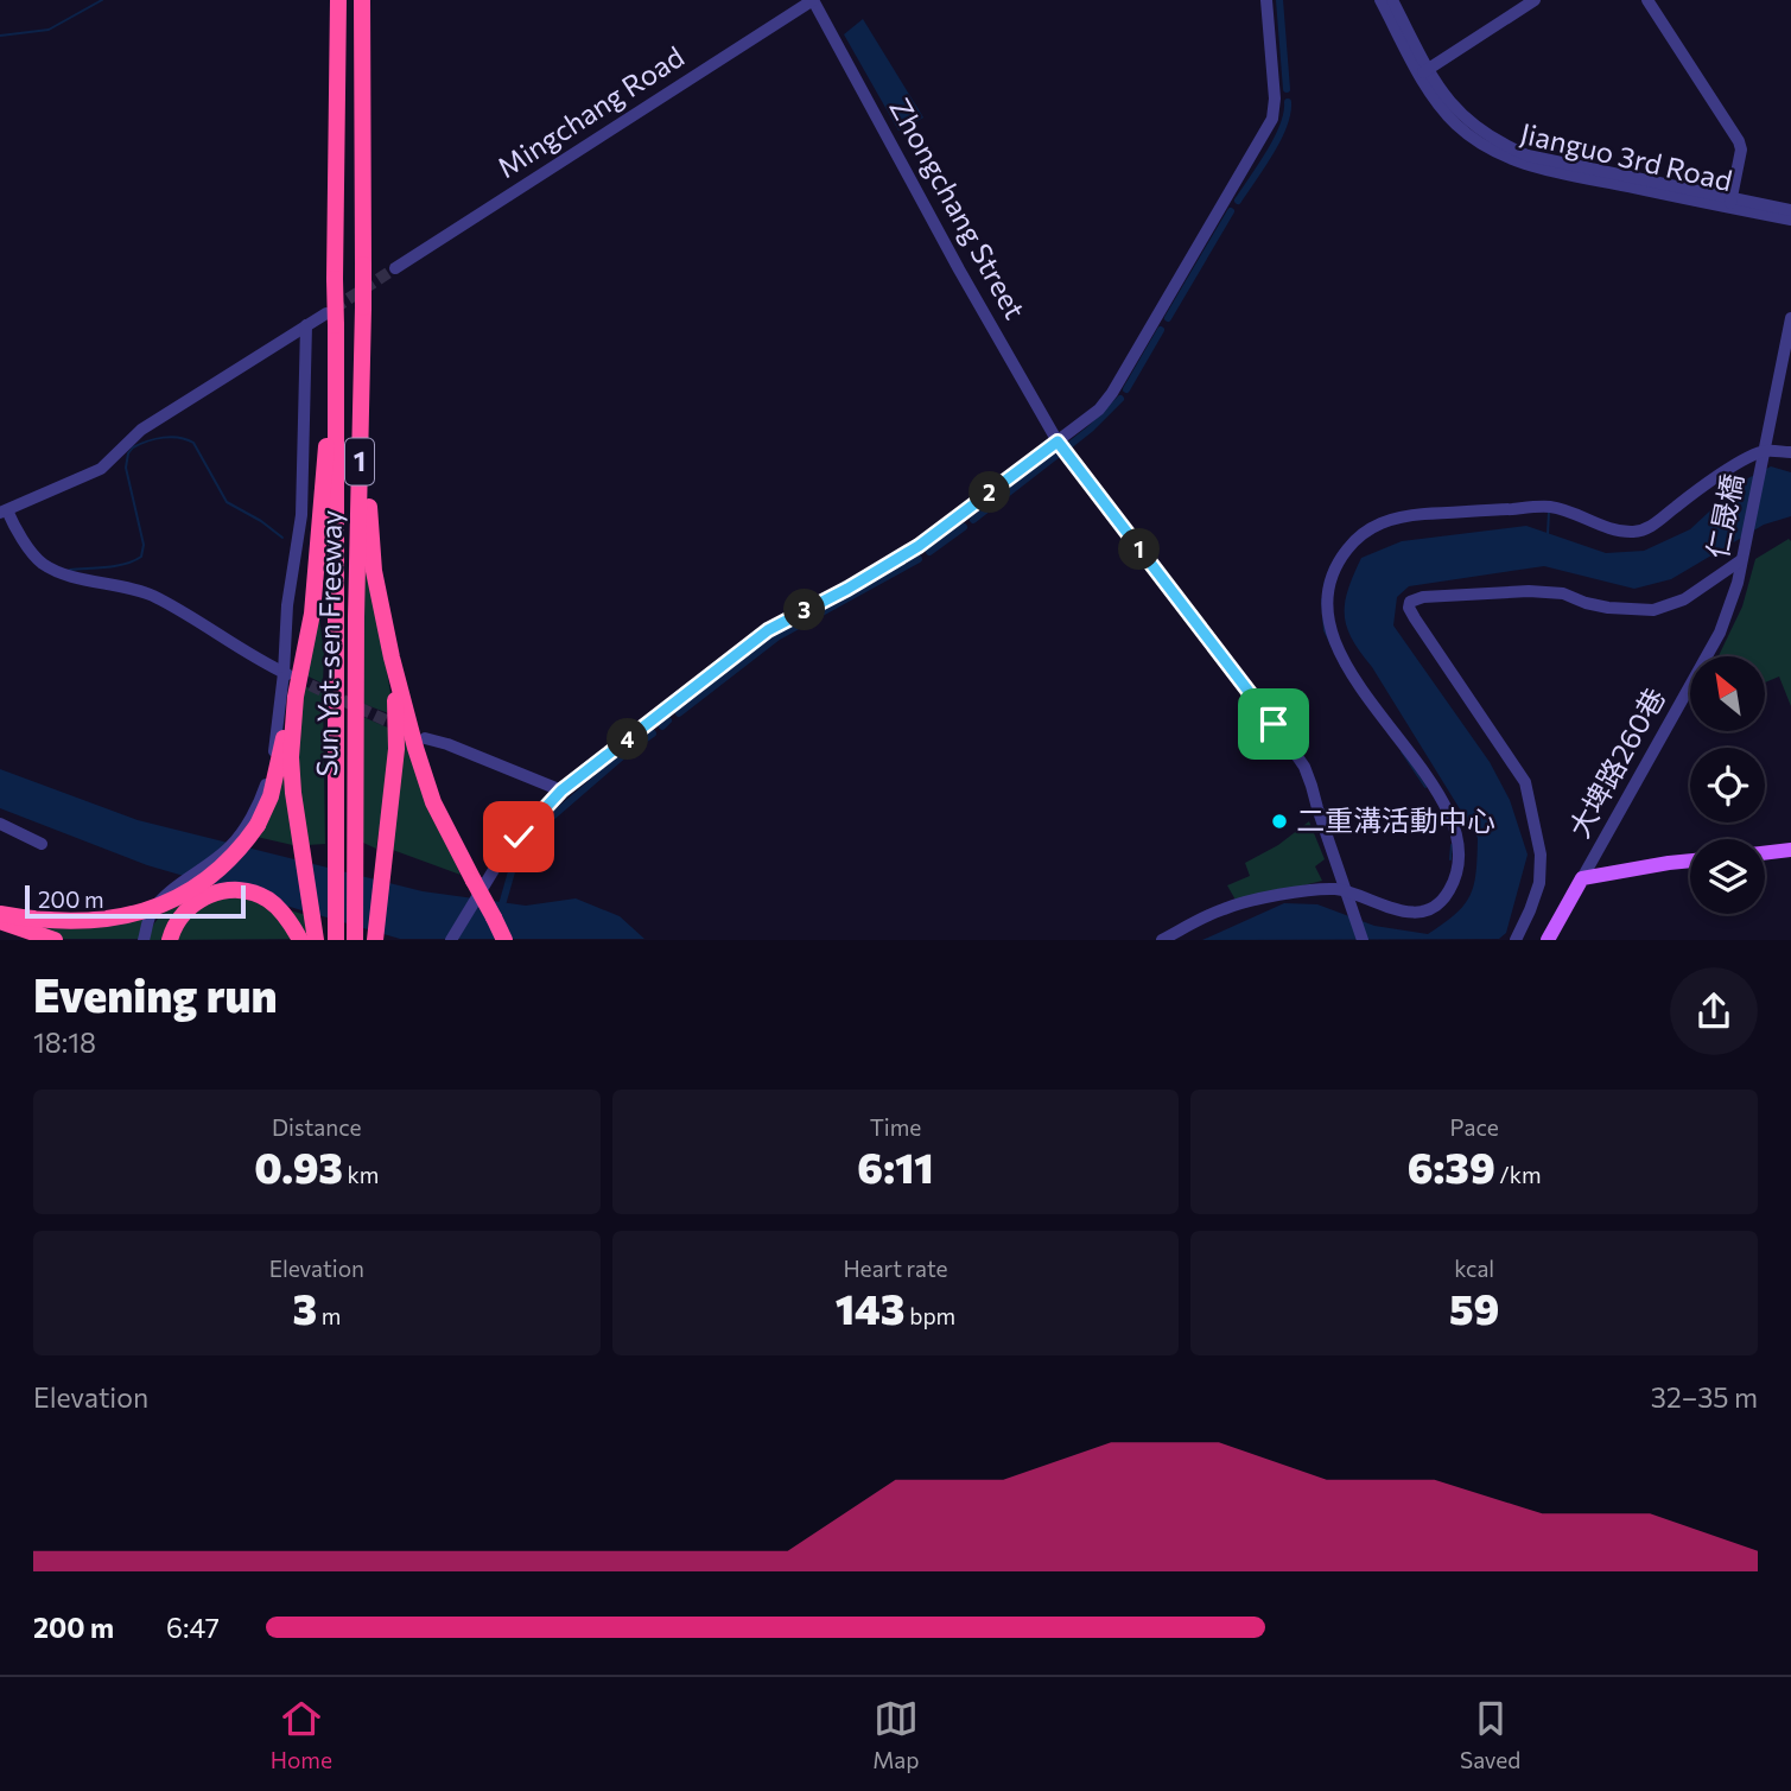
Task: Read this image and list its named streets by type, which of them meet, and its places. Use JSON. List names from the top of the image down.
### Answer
{
  "streets": {
    "highway": ["1", "Sun Yat-sen Freeway"],
    "street": [
      "Mingchang Road",
      "Jianguo 3rd Road",
      "Zhongchang Street",
      "仁晟橋",
      "大埤路260巷"
    ]
  },
  "crossings": [
    ["Mingchang Road", "Zhongchang Street"],
    ["仁晟橋", "大埤路260巷"]
  ],
  "places": ["二重溝活動中心"],
  "scale_bar": "200 m",
  "north": "top left",
  "page": {
    "pins": [
      "2",
      "1",
      "3",
      "4"
    ],
    "scale": "200 m",
    "heading": ["Evening run", "18:18"],
    "stats": [
      ["Distance", "0.93 km"],
      ["Time", "6:11"],
      ["Pace", "6:39 /km"],
      ["Elevation", "3 m"],
      ["Heart rate", "143 bpm"],
      ["kcal", "59"]
    ],
    "chart": ["Elevation", "32–35 m"],
    "list": [
      {
        "name": "200 m",
        "note": "6:47"
      }
    ],
    "tabs": ["Home", "Map", "Saved"]
  }
}
